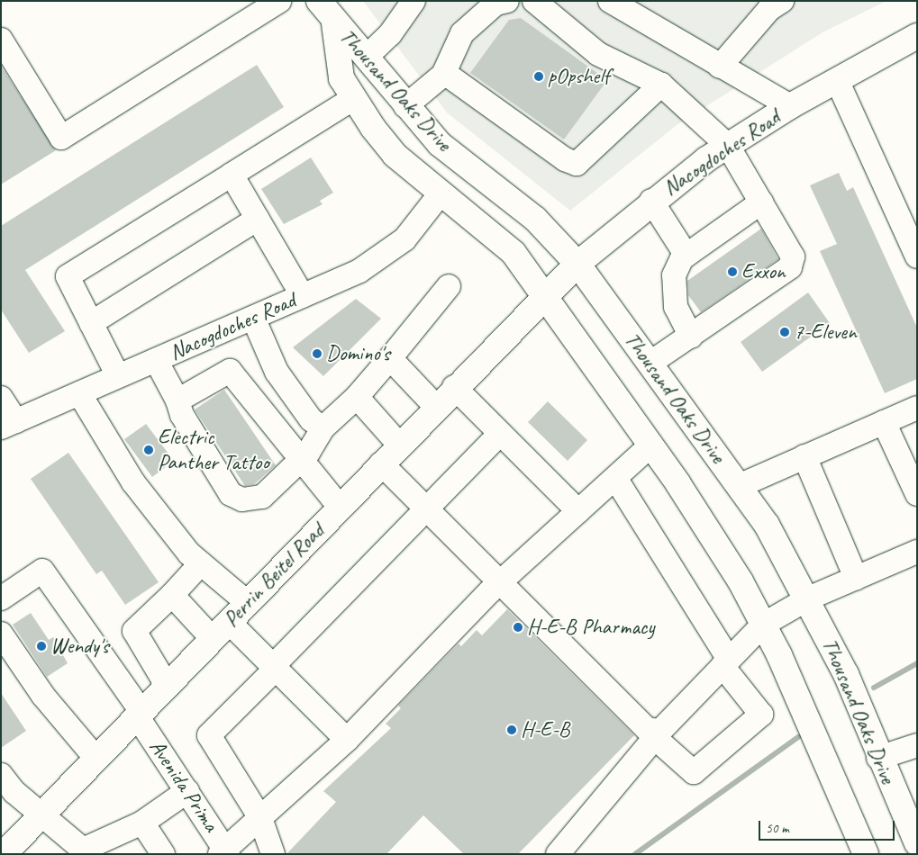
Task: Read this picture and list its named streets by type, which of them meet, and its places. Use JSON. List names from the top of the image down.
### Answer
{
  "streets": {
    "main road": ["Thousand Oaks Drive", "Nacogdoches Road", "Perrin Beitel Road"],
    "street": ["Avenida Prima"]
  },
  "crossings": [
    ["Thousand Oaks Drive", "Nacogdoches Road"],
    ["Thousand Oaks Drive", "Perrin Beitel Road"],
    ["Nacogdoches Road", "Perrin Beitel Road"],
    ["Perrin Beitel Road", "Avenida Prima"]
  ],
  "places": [
    "pOpshelf",
    "Exxon",
    "7-Eleven",
    "Domino's",
    "Electric Panther Tattoo",
    "H-E-B Pharmacy",
    "Wendy's",
    "H-E-B"
  ],
  "scale_bar": "50 m"
}
